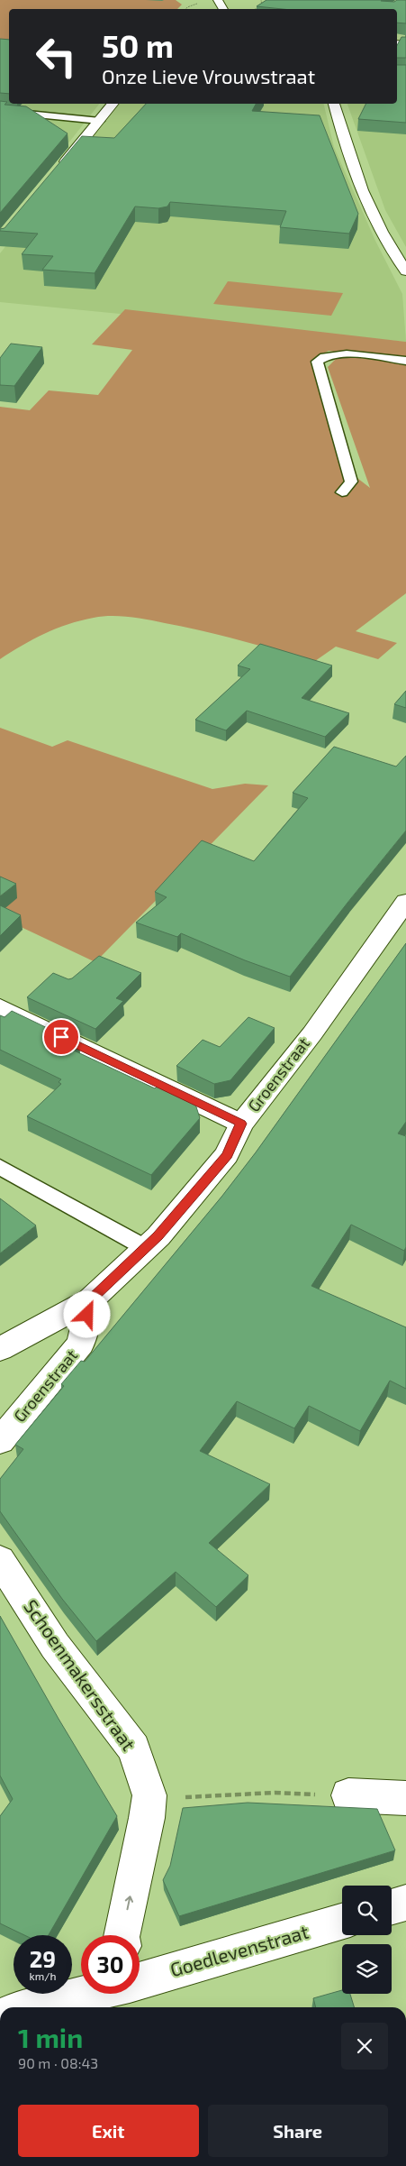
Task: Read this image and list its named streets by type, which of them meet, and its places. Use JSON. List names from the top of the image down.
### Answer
{
  "streets": {
    "street": ["Groenstraat", "Schoenmakersstraat", "Goedlevenstraat"]
  },
  "page": {
    "turn": ["50 m", "Onze Lieve Vrouwstraat"],
    "speed": "29 km/h",
    "limit": "30",
    "heading": ["1 min", "90 m · 08:43"],
    "buttons": ["Exit", "Share"]
  }
}
